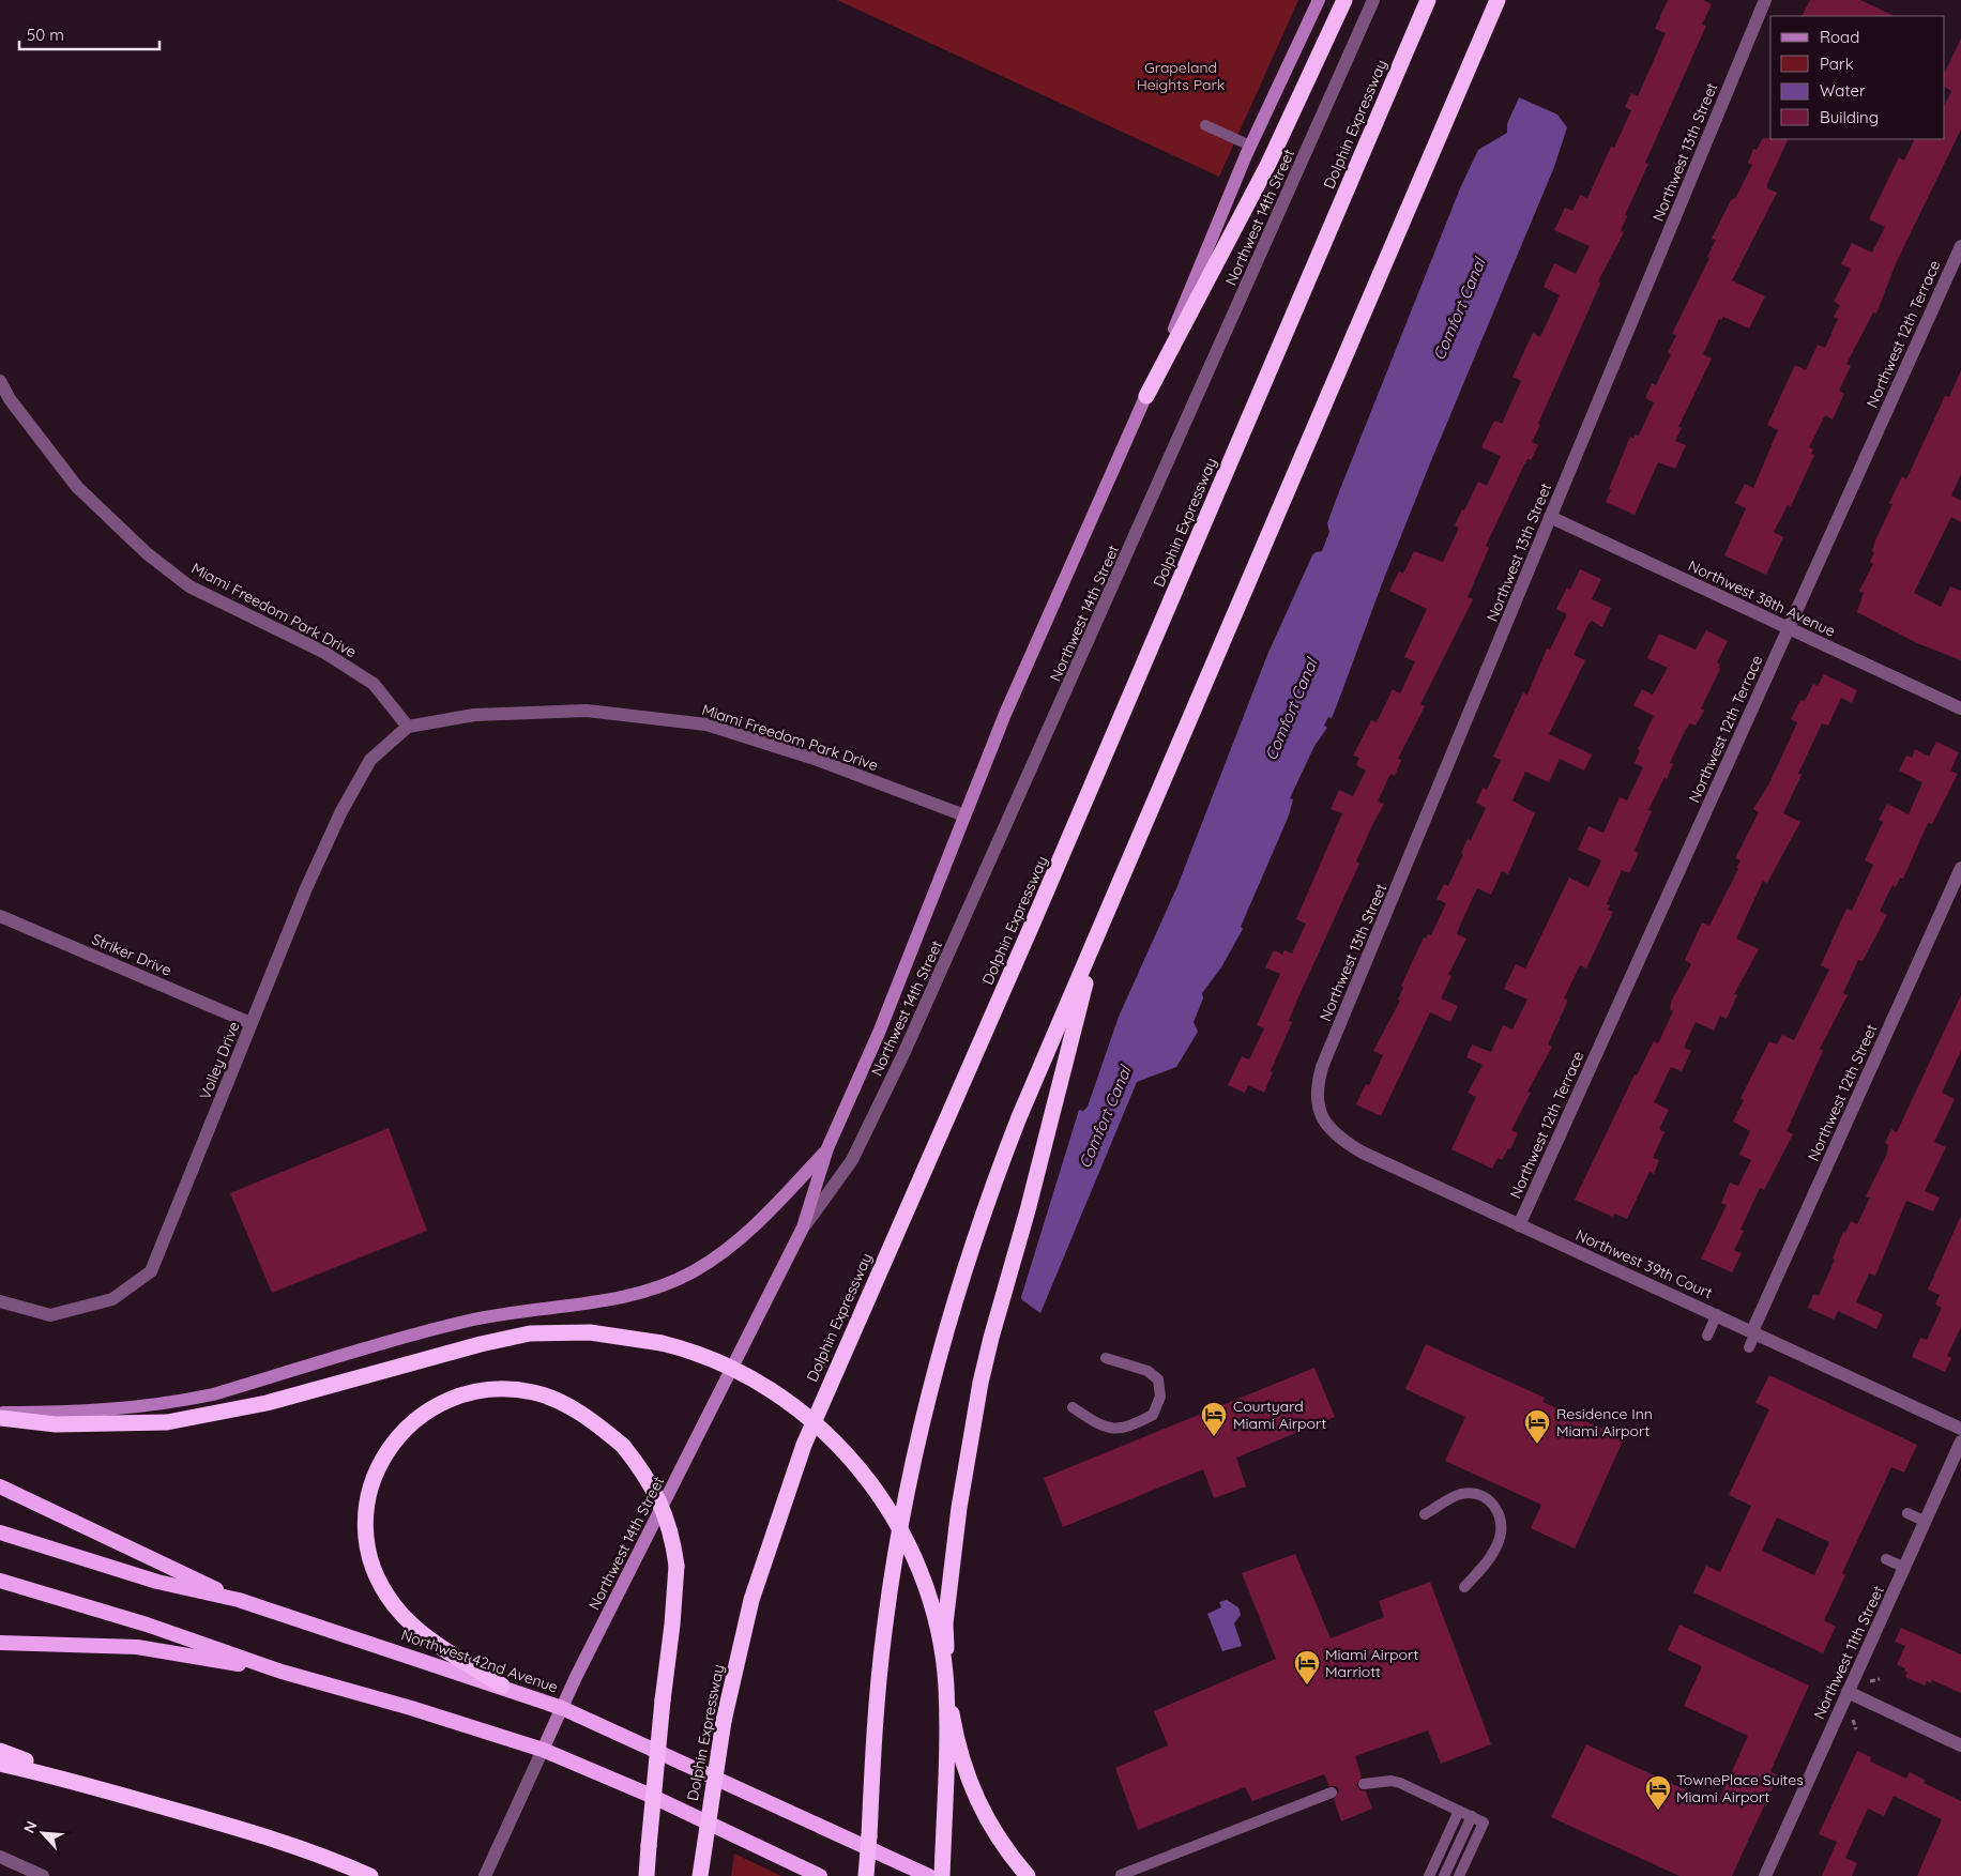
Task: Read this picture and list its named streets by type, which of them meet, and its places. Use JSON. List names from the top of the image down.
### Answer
{
  "streets": {
    "highway": ["Dolphin Expressway", "Northwest 42nd Avenue"],
    "main road": ["Northwest 14th Street"],
    "street": [
      "Northwest 13th Street",
      "Northwest 12th Terrace",
      "Northwest 38th Avenue",
      "Miami Freedom Park Drive",
      "Striker Drive",
      "Volley Drive",
      "Northwest 12th Street",
      "Northwest 39th Court",
      "Northwest 11th Street"
    ]
  },
  "crossings": [
    ["Northwest 13th Street", "Northwest 38th Avenue"],
    ["Northwest 13th Street", "Northwest 39th Court"],
    ["Northwest 14th Street", "Miami Freedom Park Drive"],
    ["Northwest 14th Street", "Northwest 42nd Avenue"],
    ["Northwest 12th Terrace", "Northwest 38th Avenue"],
    ["Northwest 12th Terrace", "Northwest 39th Court"],
    ["Miami Freedom Park Drive", "Volley Drive"],
    ["Striker Drive", "Volley Drive"],
    ["Northwest 12th Street", "Northwest 39th Court"]
  ],
  "water": ["Comfort Canal"],
  "parks": ["Grapeland Heights Park"],
  "places": {
    "hotel": [
      "Courtyard Miami Airport",
      "Residence Inn Miami Airport",
      "Miami Airport Marriott",
      "TownePlace Suites Miami Airport"
    ]
  },
  "legend": [
    "Road",
    "Park",
    "Water",
    "Building"
  ],
  "scale_bar": "50 m",
  "north": "top left"
}
